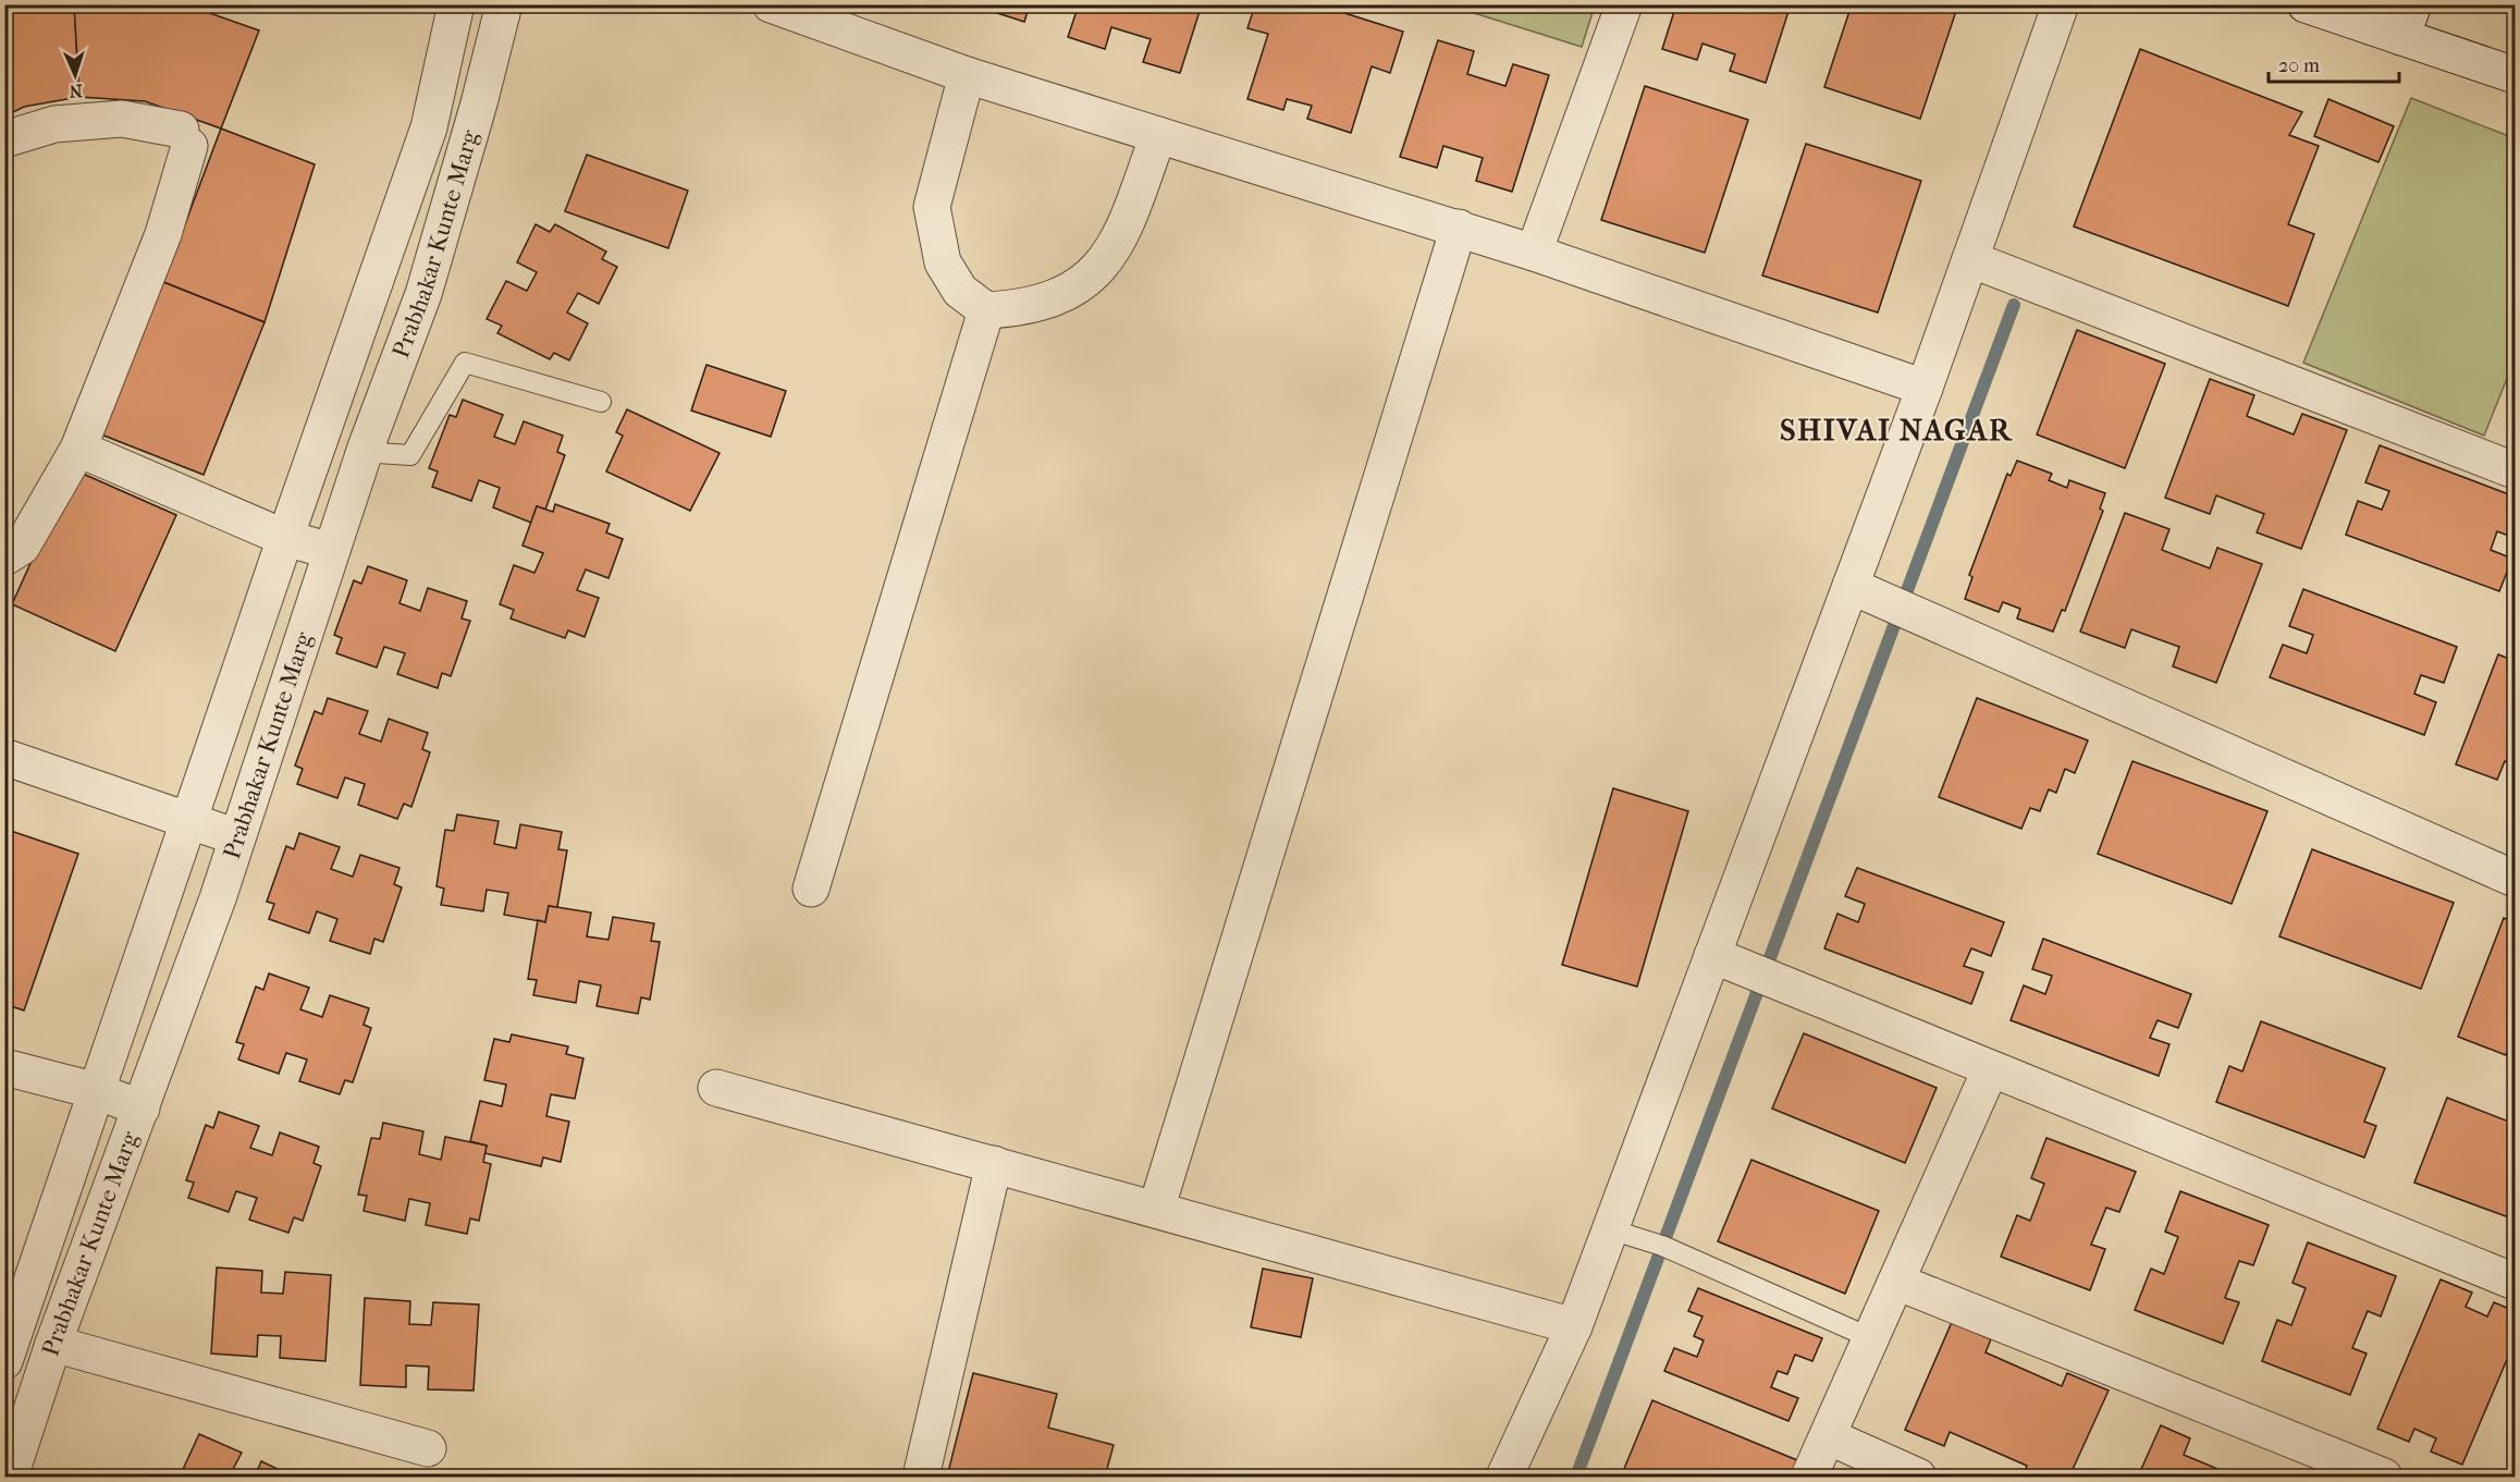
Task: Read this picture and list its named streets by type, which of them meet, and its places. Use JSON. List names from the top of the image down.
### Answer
{
  "streets": {
    "street": ["Prabhakar Kunte Marg"]
  },
  "districts": ["SHIVAI NAGAR"],
  "scale_bar": "20 m",
  "north": "bottom"
}
